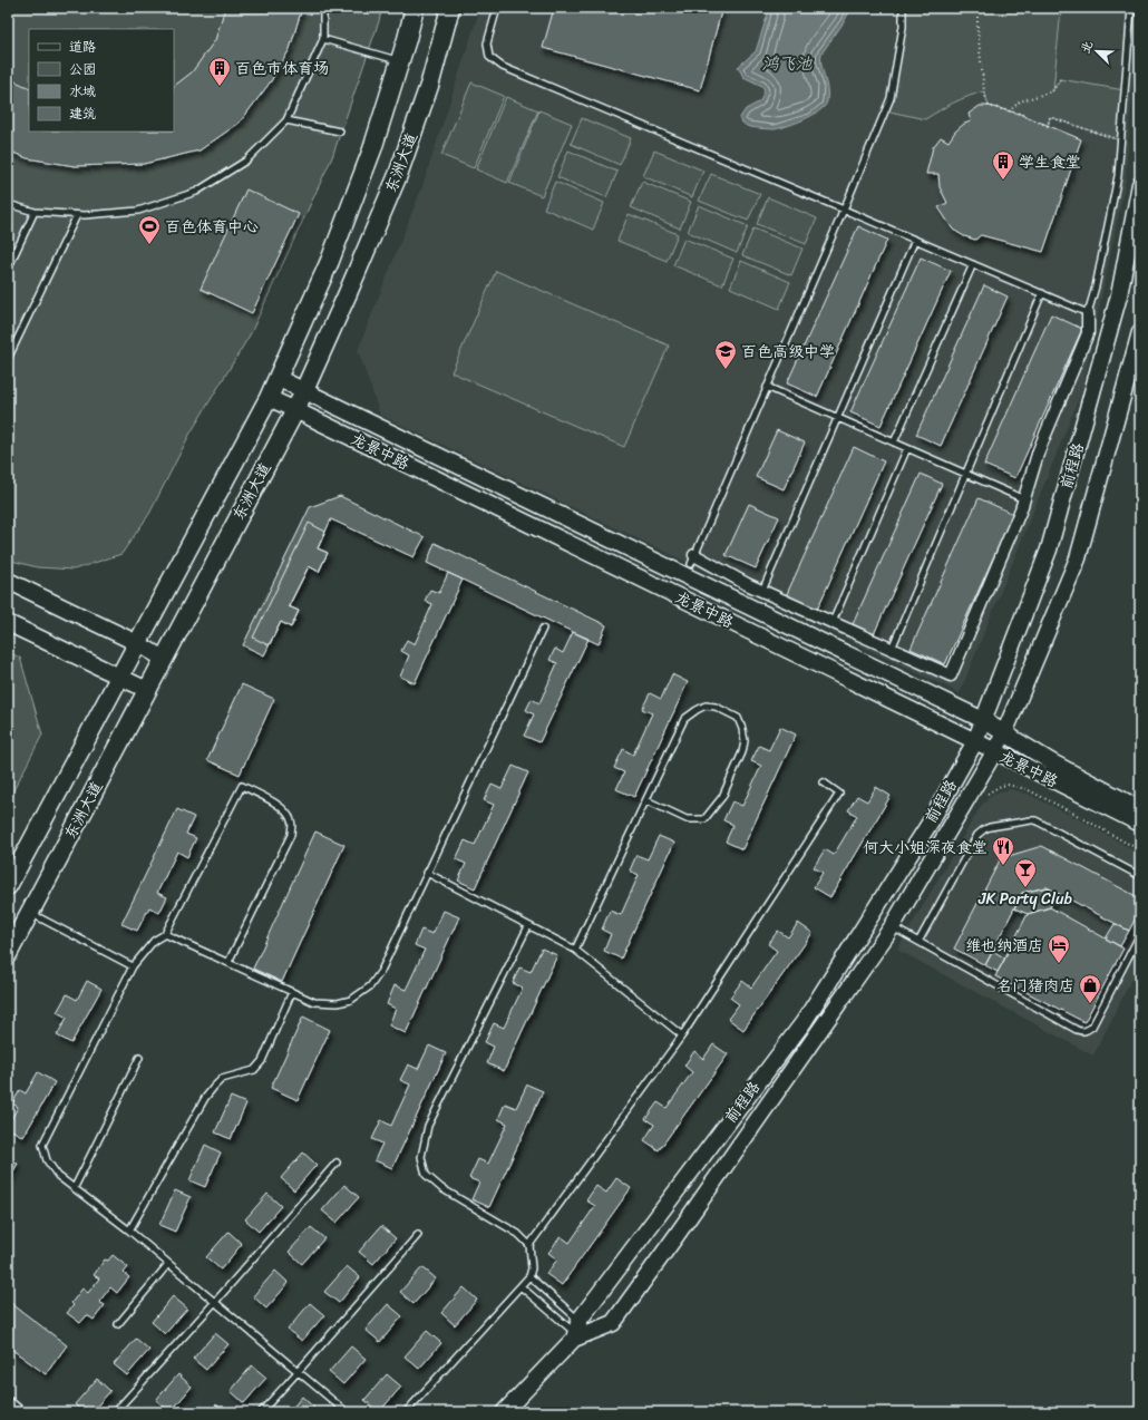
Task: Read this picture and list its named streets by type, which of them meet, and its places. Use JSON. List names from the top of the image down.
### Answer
{
  "streets": {
    "main road": ["东洲大道"],
    "street": ["龙景中路", "前程路"]
  },
  "crossings": [
    ["东洲大道", "龙景中路"],
    ["龙景中路", "前程路"]
  ],
  "water": ["鸿飞池"],
  "places": {
    "building": ["百色市体育场", "学生食堂"],
    "sports": ["百色体育中心"],
    "school or university": ["百色高级中学"],
    "restaurant": ["何大小姐深夜食堂"],
    "bar": ["JK Party Club"],
    "hotel": ["维也纳酒店"],
    "shop": ["名门猪肉店"]
  },
  "legend": [
    "道路",
    "公园",
    "水域",
    "建筑"
  ],
  "north": "top left"
}
